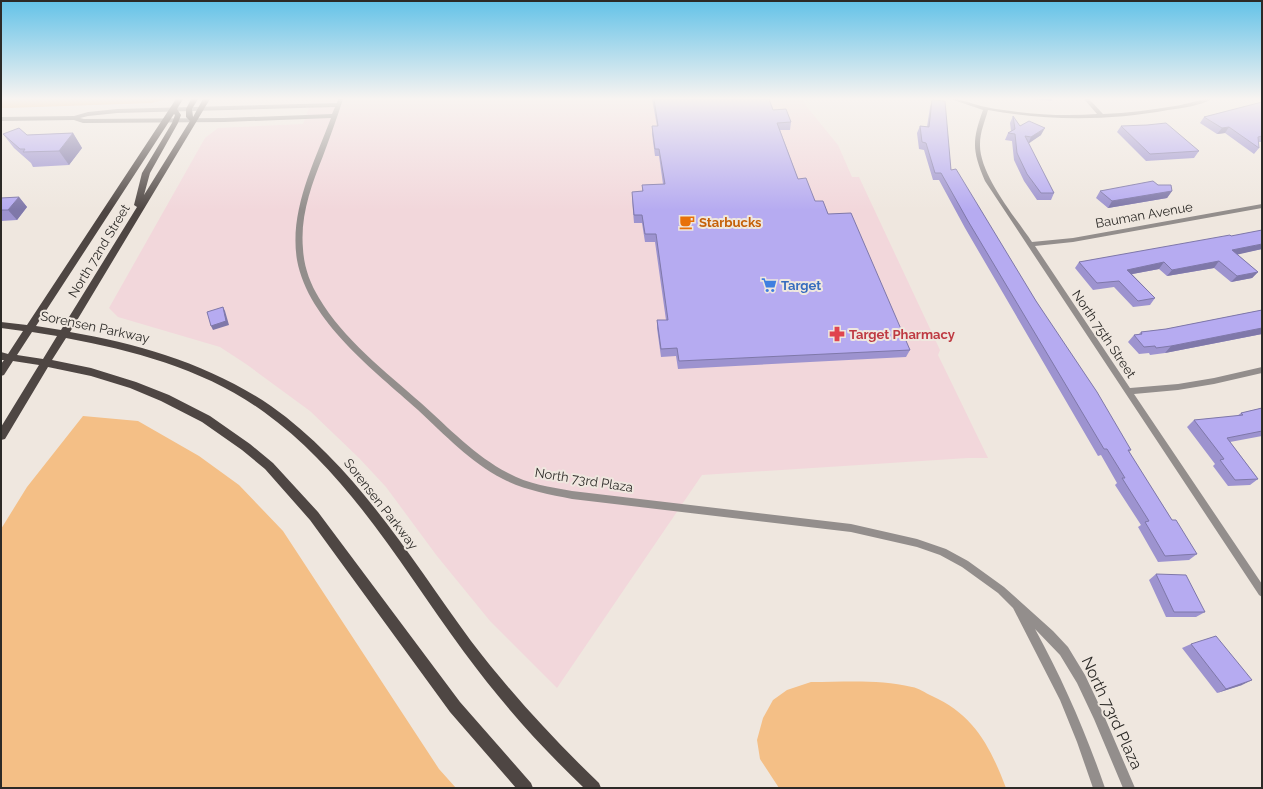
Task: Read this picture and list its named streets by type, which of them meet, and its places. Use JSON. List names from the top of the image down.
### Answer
{
  "streets": {
    "main road": ["North 72nd Street", "Sorensen Parkway"],
    "street": ["Bauman Avenue", "North 75th Street", "North 73rd Plaza"]
  },
  "crossings": [
    ["Bauman Avenue", "North 75th Street"],
    ["North 72nd Street", "Sorensen Parkway"]
  ],
  "places": {
    "cafe": ["Starbucks"],
    "supermarket": ["Target"],
    "pharmacy": ["Target Pharmacy"]
  }
}
